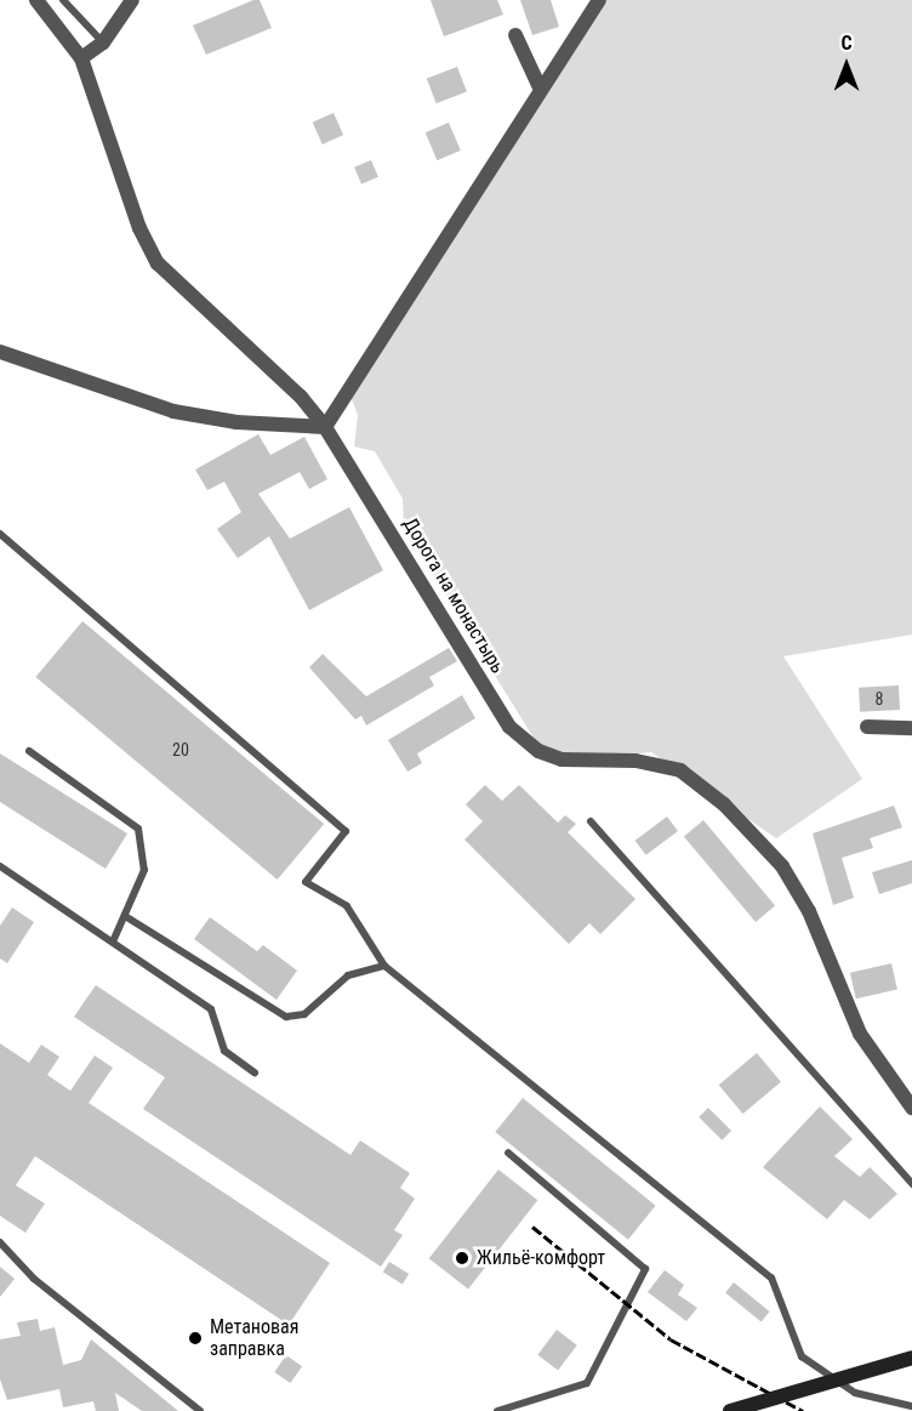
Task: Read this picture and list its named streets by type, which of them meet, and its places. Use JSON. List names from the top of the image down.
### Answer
{
  "streets": {
    "street": ["Дорога на монастырь"]
  },
  "places": ["Жильё-комфорт", "Метановая заправка"],
  "house_numbers": ["8", "20"],
  "north": "top"
}
